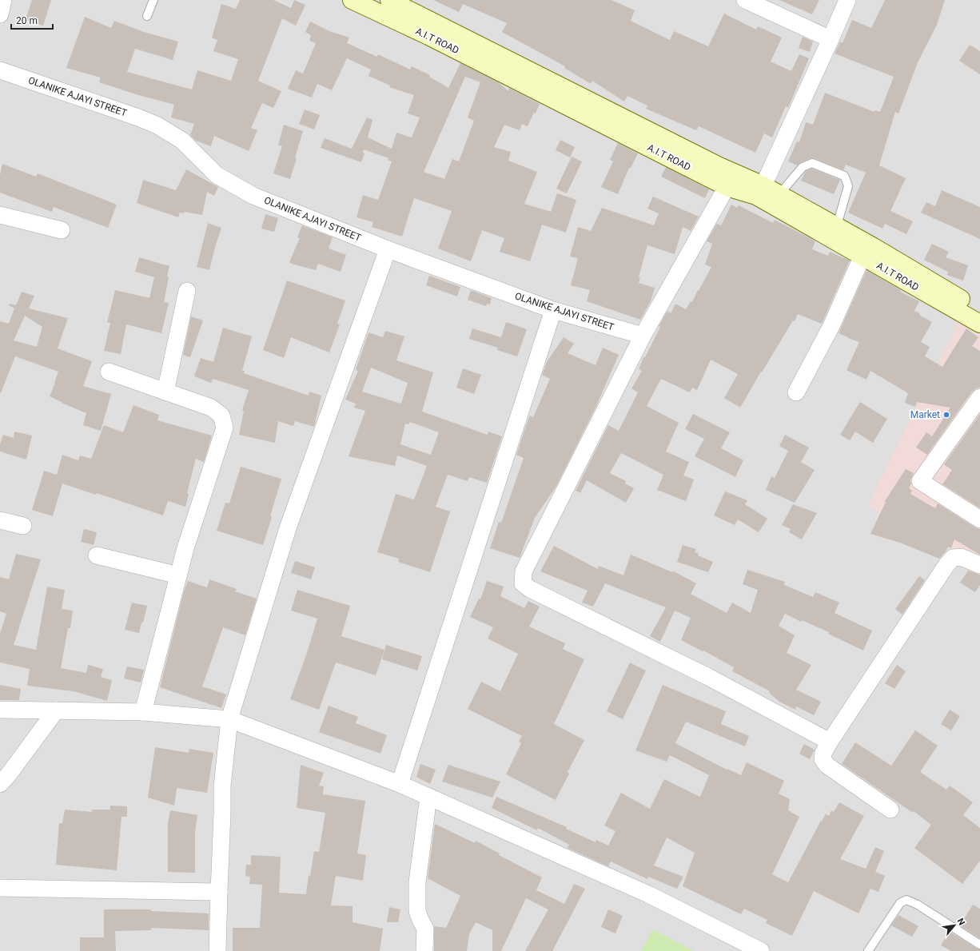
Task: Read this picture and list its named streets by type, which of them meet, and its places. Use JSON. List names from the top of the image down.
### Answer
{
  "streets": {
    "street": ["A.I.T ROAD", "OLANIKE AJAYI STREET"]
  },
  "places": ["Market"],
  "scale_bar": "20 m",
  "north": "top right"
}
